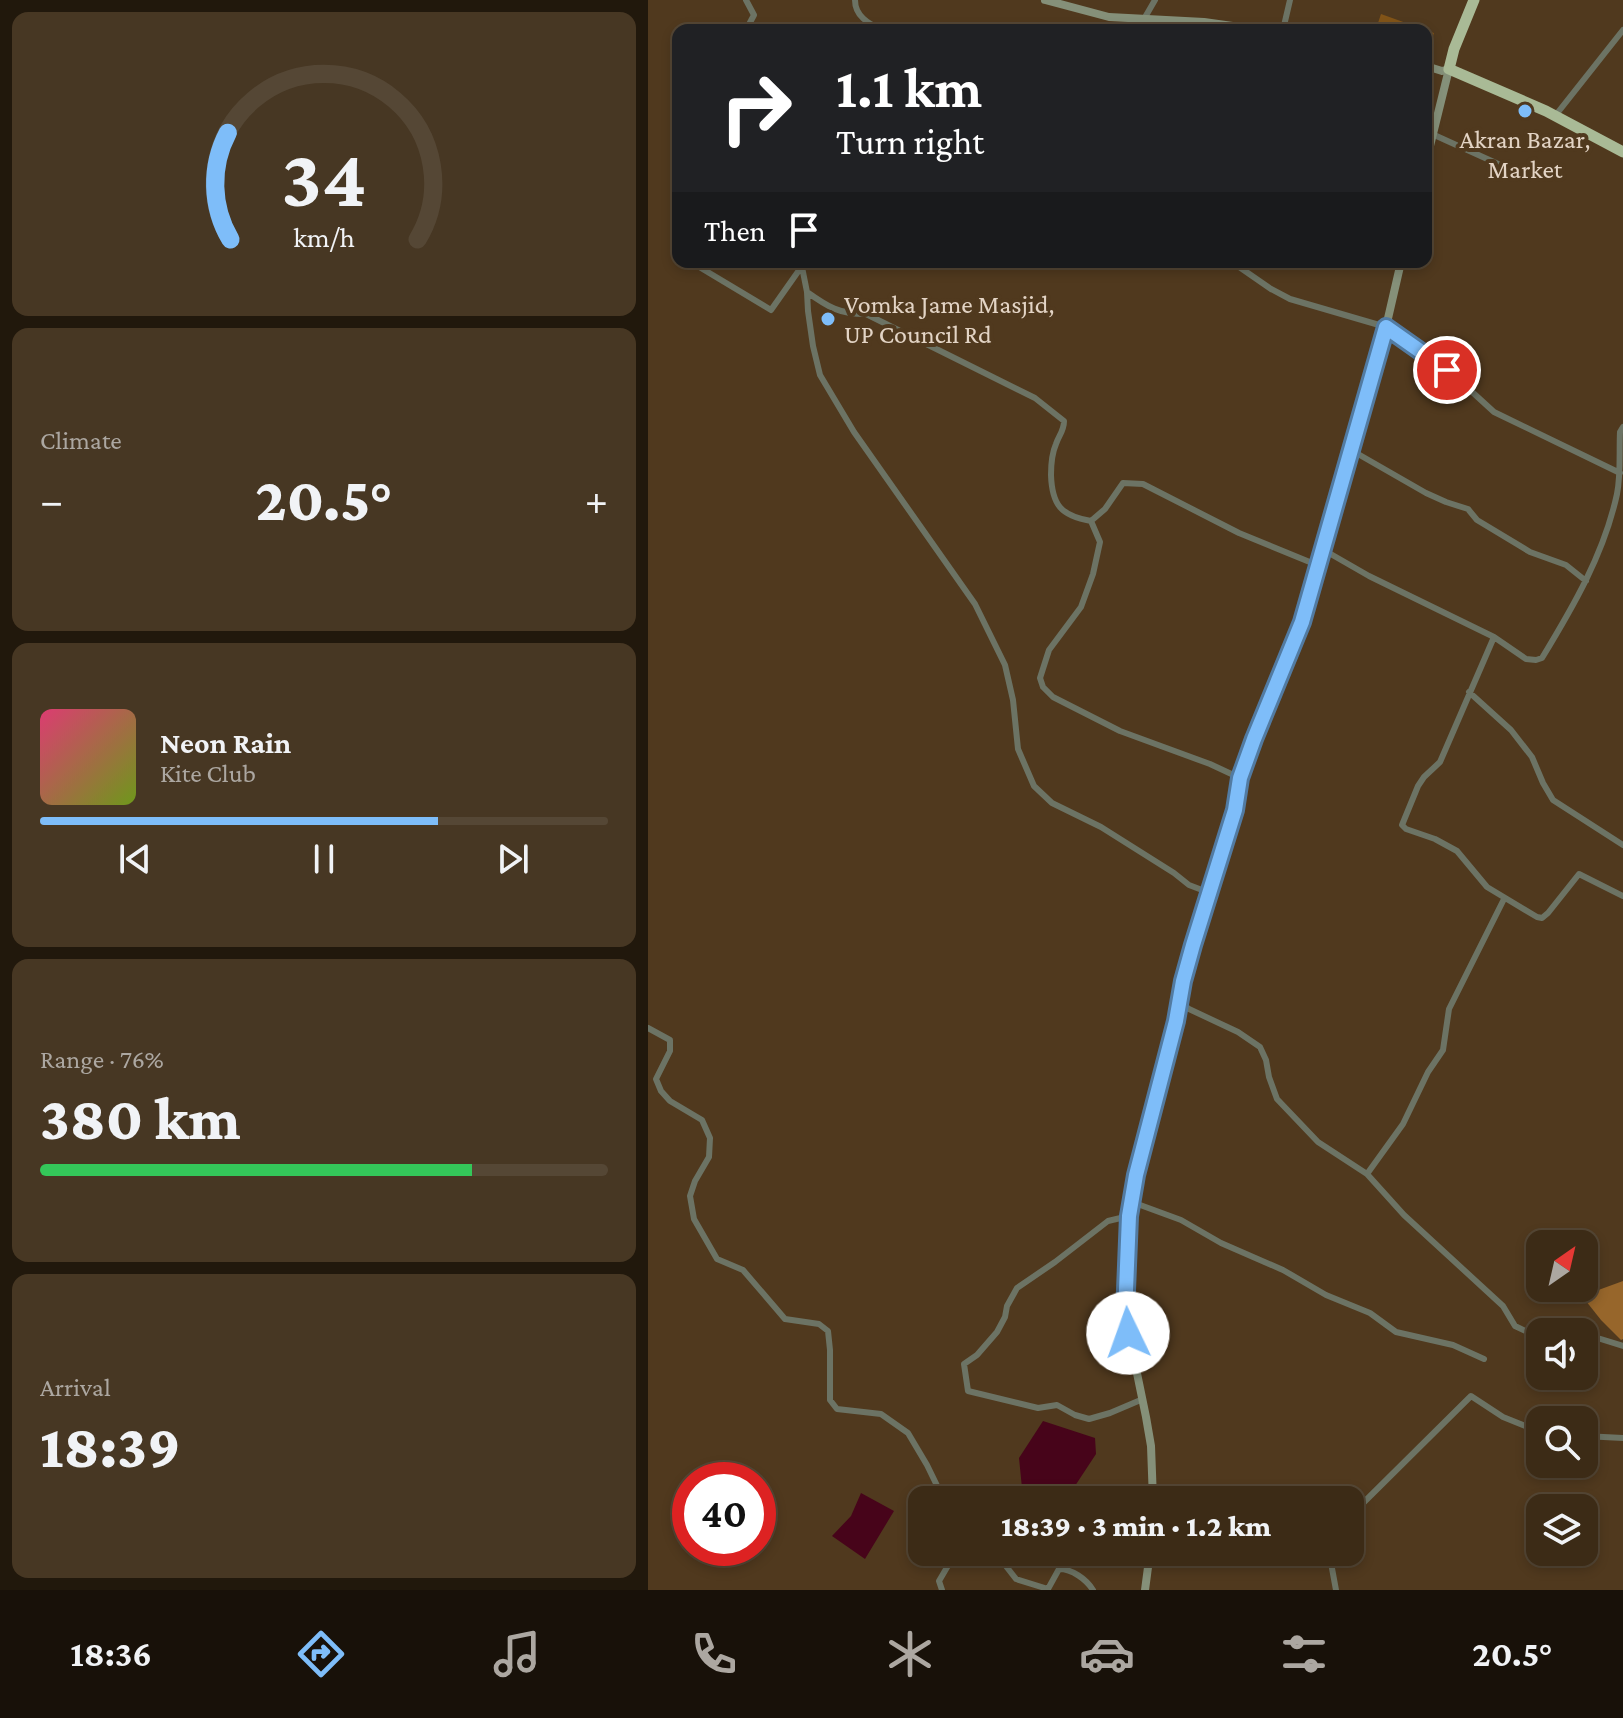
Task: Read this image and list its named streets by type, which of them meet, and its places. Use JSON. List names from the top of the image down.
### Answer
{
  "places": ["Akran Bazar, Market", "Vomka Jame Masjid, UP Council Rd"],
  "north": "top right",
  "page": {
    "turn": ["1.1 km", "Turn right"],
    "then": "Then",
    "tile": [
      "Climate",
      ["Range · 76%", "380 km"],
      ["Arrival", "18:39"]
    ],
    "heat": ["−", "20.5°", "+"],
    "song": ["Neon Rain", "Kite Club"],
    "limit": "40",
    "trip": "18:39 · 3 min · 1.2 km",
    "tabs": ["18:36", "20.5°"],
    "gauge": ["34", "km/h"]
  }
}
